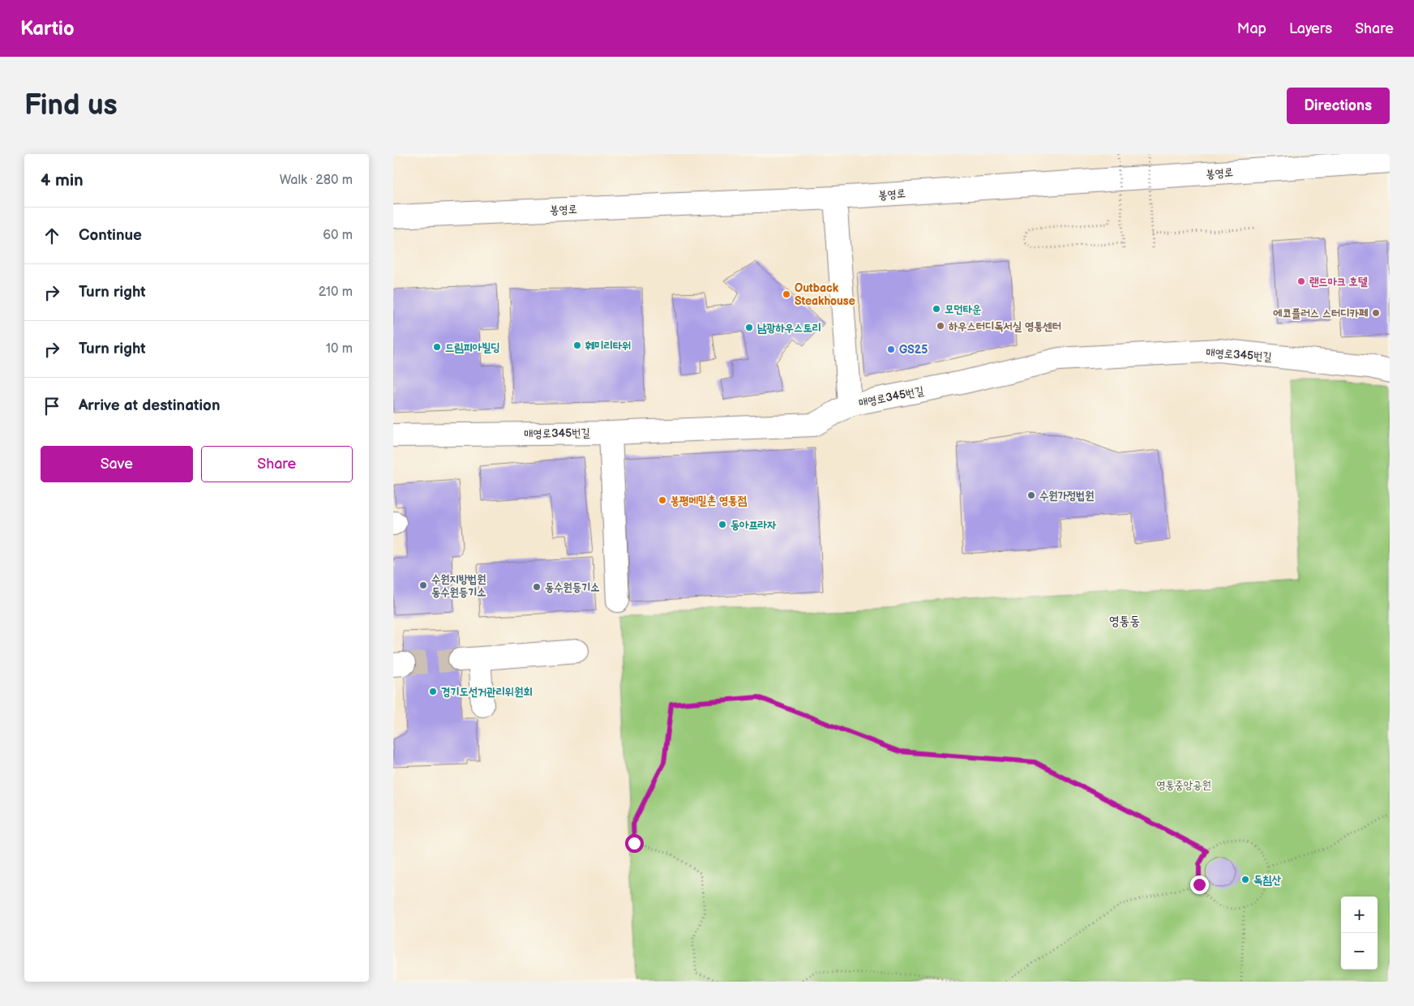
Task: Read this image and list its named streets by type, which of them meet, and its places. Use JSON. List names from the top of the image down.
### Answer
{
  "streets": {
    "street": ["봉영로", "매영로345번길"]
  },
  "districts": ["영통동"],
  "parks": ["영통중앙공원"],
  "places": [
    "랜드마크 호텔",
    "Outback Steakhouse",
    "모던타운",
    "에코플러스 스터디카페",
    "하우스터디독서실 영통센터",
    "남광하우스토리",
    "훼미리타워",
    "드림피아빌딩",
    "GS25",
    "수원가정법원",
    "봉평메밀촌 영통점",
    "동아프라자",
    "수원지방법원 동수원등기소",
    "동수원등기소",
    "경기도선거관리위원회",
    "독침산"
  ],
  "page": {
    "header": "Kartio",
    "nav": ["Map", "Layers", "Share"],
    "buttons": [
      "Directions",
      ["Save", "Share"]
    ],
    "title": "Find us",
    "heading": ["4 min", "Walk · 280 m"],
    "list": [
      ["Continue", "60 m"],
      ["Turn right", "210 m"],
      ["Turn right", "10 m"],
      "Arrive at destination"
    ],
    "map_buttons": ["+", "−"]
  }
}
